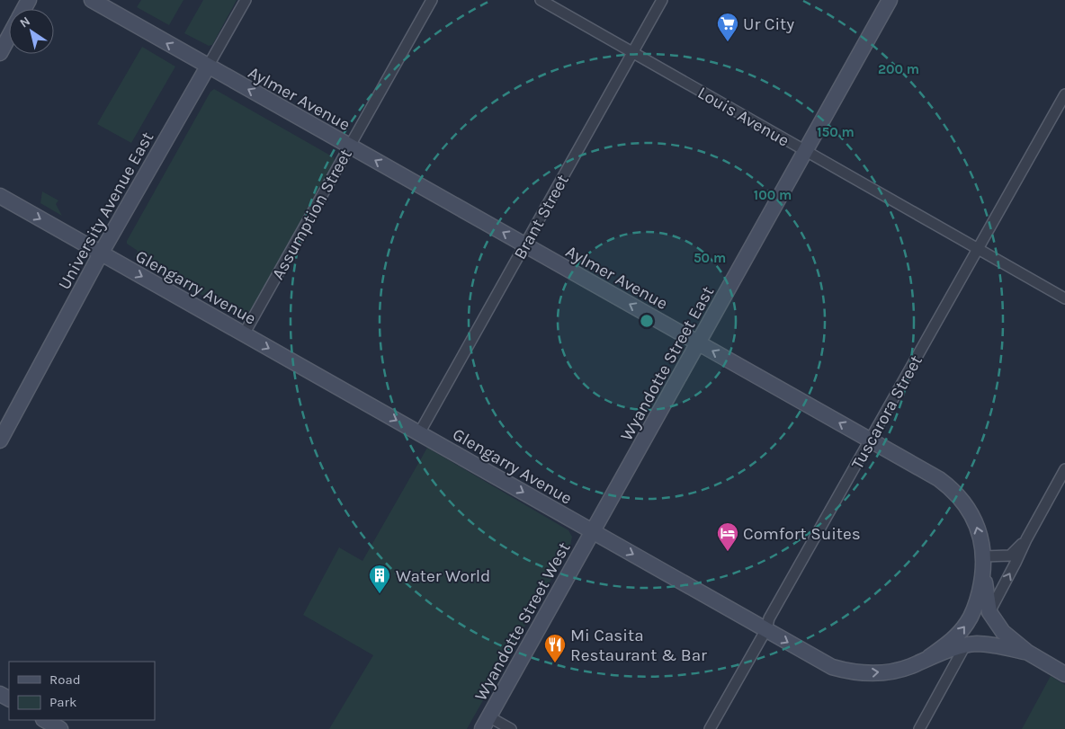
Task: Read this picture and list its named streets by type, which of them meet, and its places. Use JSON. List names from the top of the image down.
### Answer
{
  "streets": {
    "main road": [
      "Aylmer Avenue",
      "University Avenue East",
      "Glengarry Avenue",
      "Wyandotte Street East",
      "Wyandotte Street West"
    ],
    "street": [
      "Louis Avenue",
      "Assumption Street",
      "Brant Street",
      "Tuscarora Street"
    ]
  },
  "crossings": [
    ["Aylmer Avenue", "University Avenue East"],
    ["Aylmer Avenue", "Assumption Street"],
    ["Aylmer Avenue", "Brant Street"],
    ["Aylmer Avenue", "Glengarry Avenue"],
    ["Aylmer Avenue", "Wyandotte Street East"],
    ["Aylmer Avenue", "Tuscarora Street"],
    ["Louis Avenue", "Brant Street"],
    ["Louis Avenue", "Wyandotte Street East"],
    ["Louis Avenue", "Tuscarora Street"],
    ["University Avenue East", "Glengarry Avenue"],
    ["Assumption Street", "Glengarry Avenue"],
    ["Brant Street", "Glengarry Avenue"],
    ["Glengarry Avenue", "Wyandotte Street East"],
    ["Glengarry Avenue", "Tuscarora Street"],
    ["Glengarry Avenue", "Wyandotte Street West"],
    ["Wyandotte Street East", "Wyandotte Street West"]
  ],
  "one_way": ["Aylmer Avenue", "Glengarry Avenue"],
  "places": {
    "supermarket": ["Ur City"],
    "hotel": ["Comfort Suites"],
    "building": ["Water World"],
    "restaurant": ["Mi Casita Restaurant & Bar"]
  },
  "legend": ["Road", "Park"],
  "north": "top left",
  "rings": [
    "200 m",
    "150 m",
    "100 m",
    "50 m"
  ]
}
